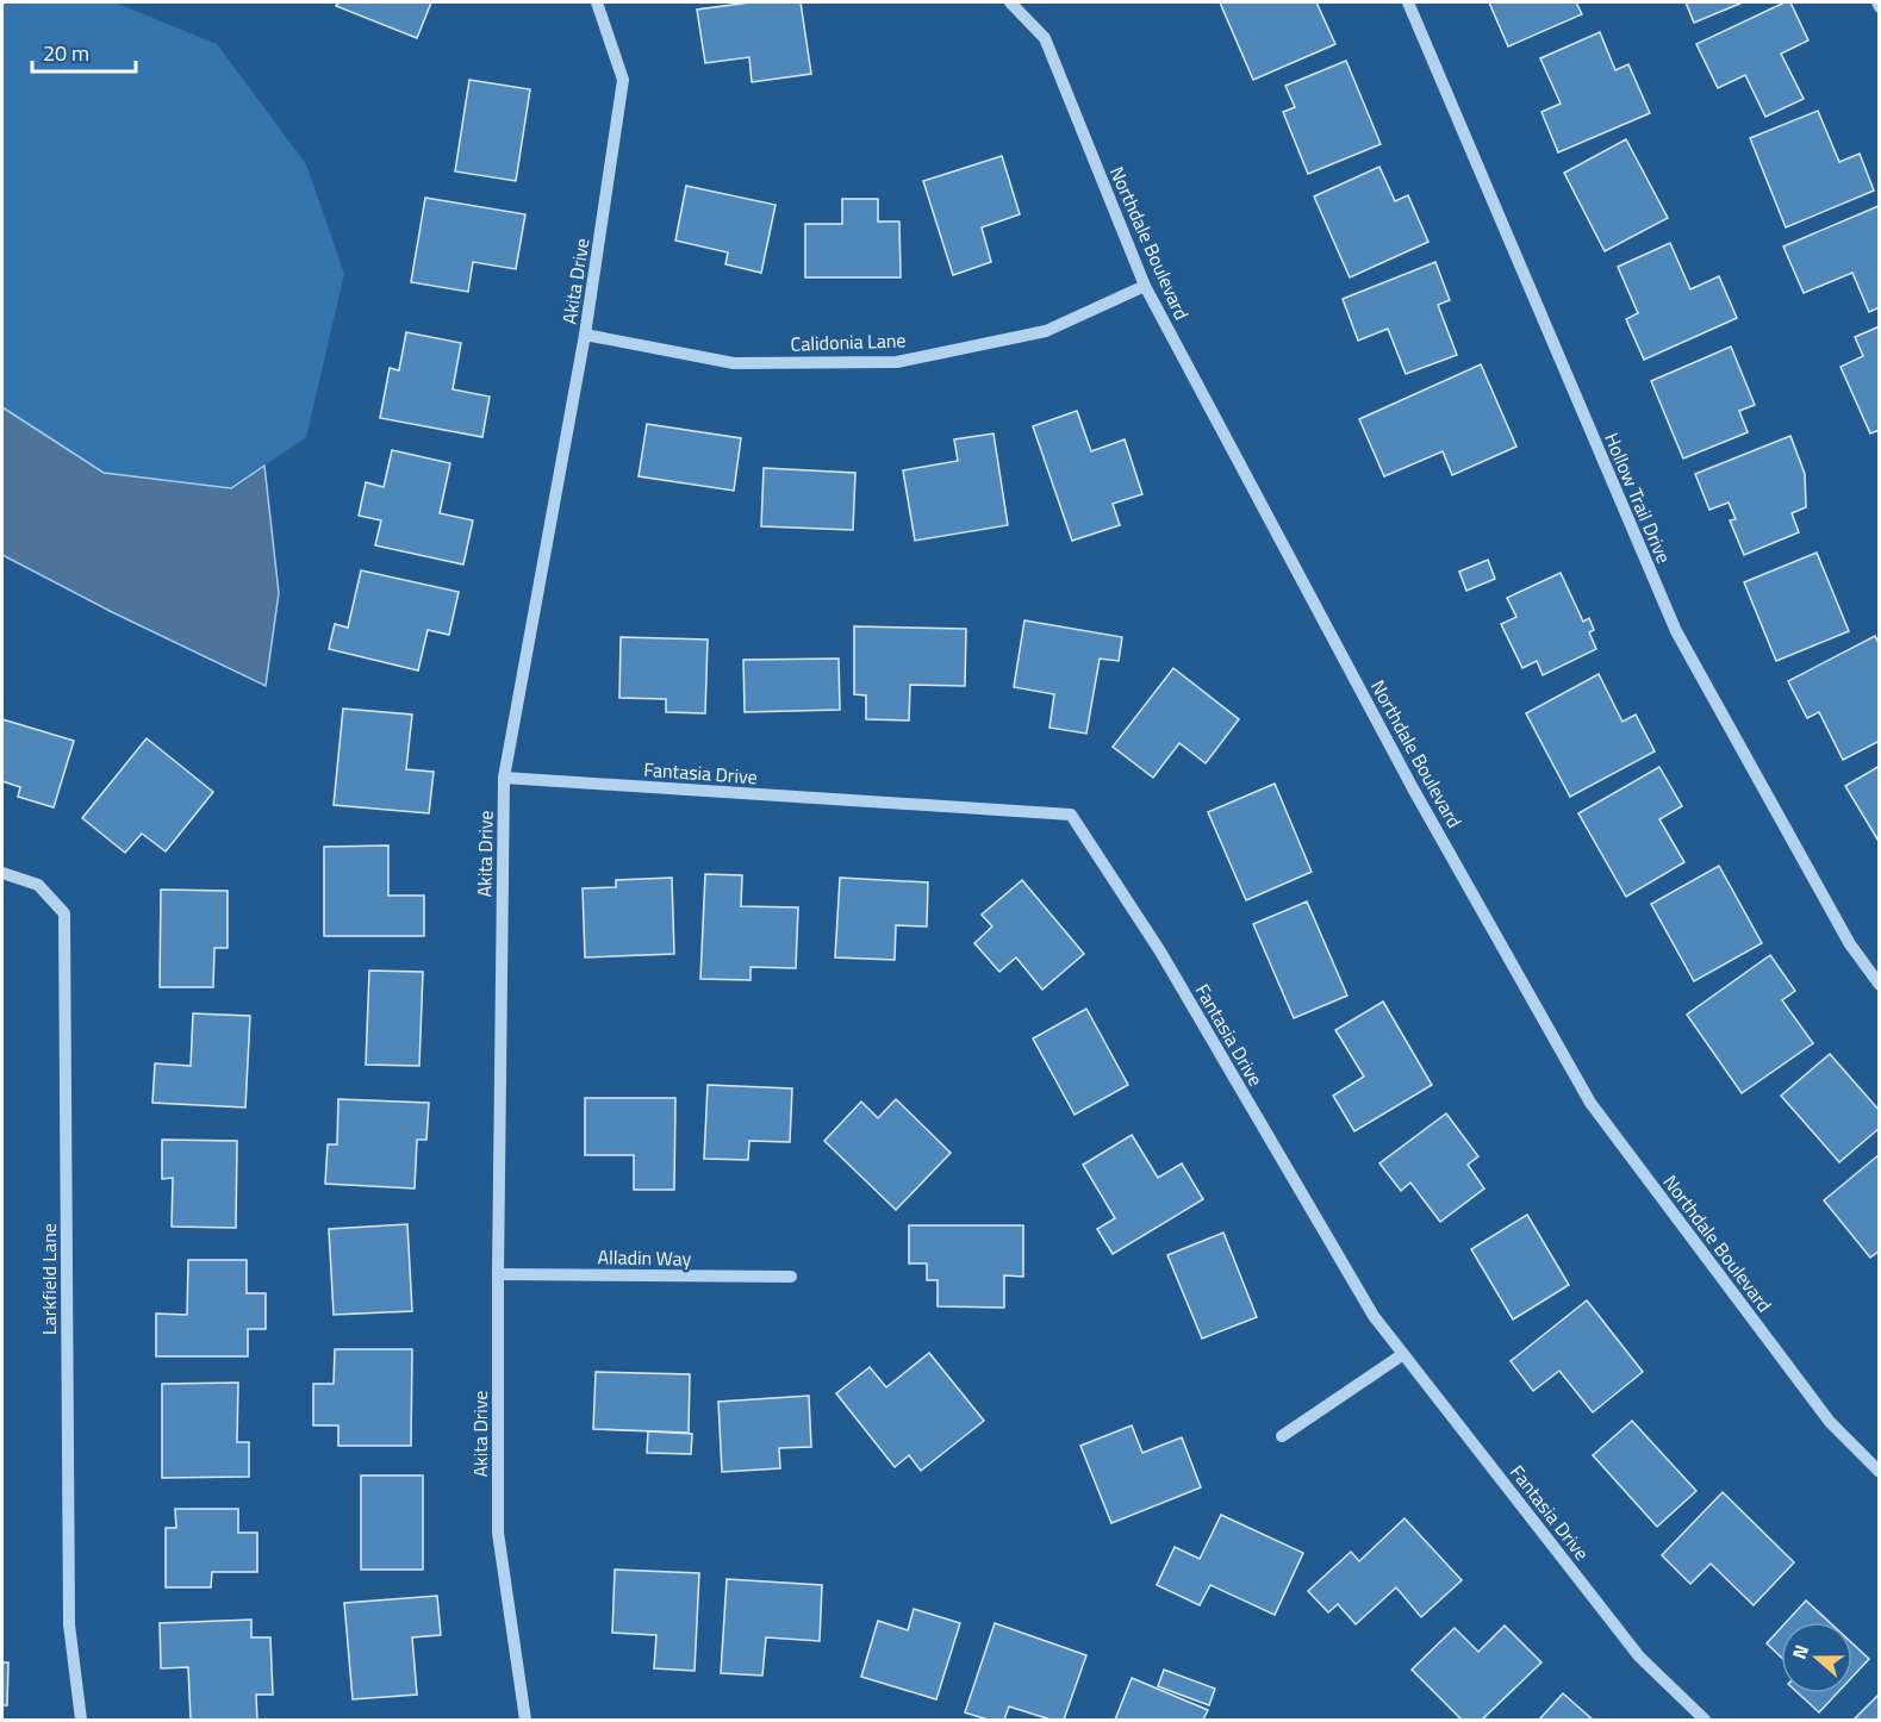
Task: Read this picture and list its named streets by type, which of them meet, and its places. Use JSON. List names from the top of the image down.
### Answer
{
  "streets": {
    "street": [
      "Northdale Boulevard",
      "Akita Drive",
      "Calidonia Lane",
      "Hollow Trail Drive",
      "Fantasia Drive",
      "Alladin Way",
      "Larkfield Lane"
    ]
  },
  "crossings": [
    ["Northdale Boulevard", "Calidonia Lane"],
    ["Akita Drive", "Calidonia Lane"],
    ["Akita Drive", "Fantasia Drive"],
    ["Akita Drive", "Alladin Way"]
  ],
  "scale_bar": "20 m",
  "north": "left"
}
